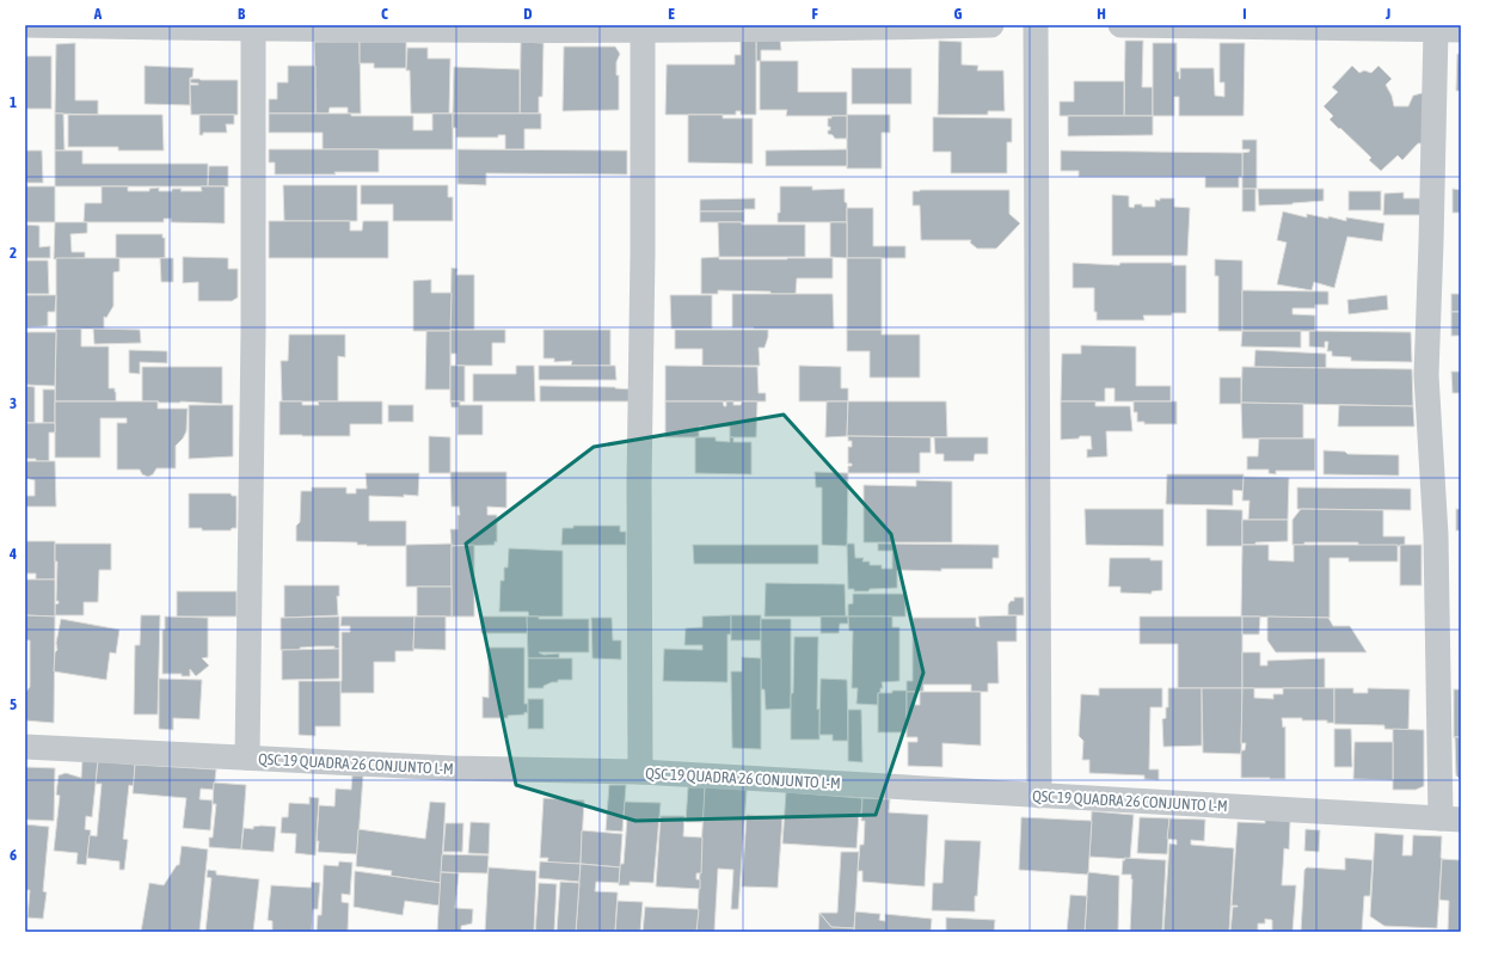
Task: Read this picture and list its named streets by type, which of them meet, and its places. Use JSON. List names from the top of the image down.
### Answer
{
  "streets": {
    "street": ["QSC 19 QUADRA 26 CONJUNTO L-M"]
  },
  "grid": {
    "columns": [
      "A",
      "B",
      "C",
      "D",
      "E",
      "F",
      "G",
      "H",
      "I",
      "J"
    ],
    "rows": [
      "1",
      "2",
      "3",
      "4",
      "5",
      "6"
    ]
  }
}
